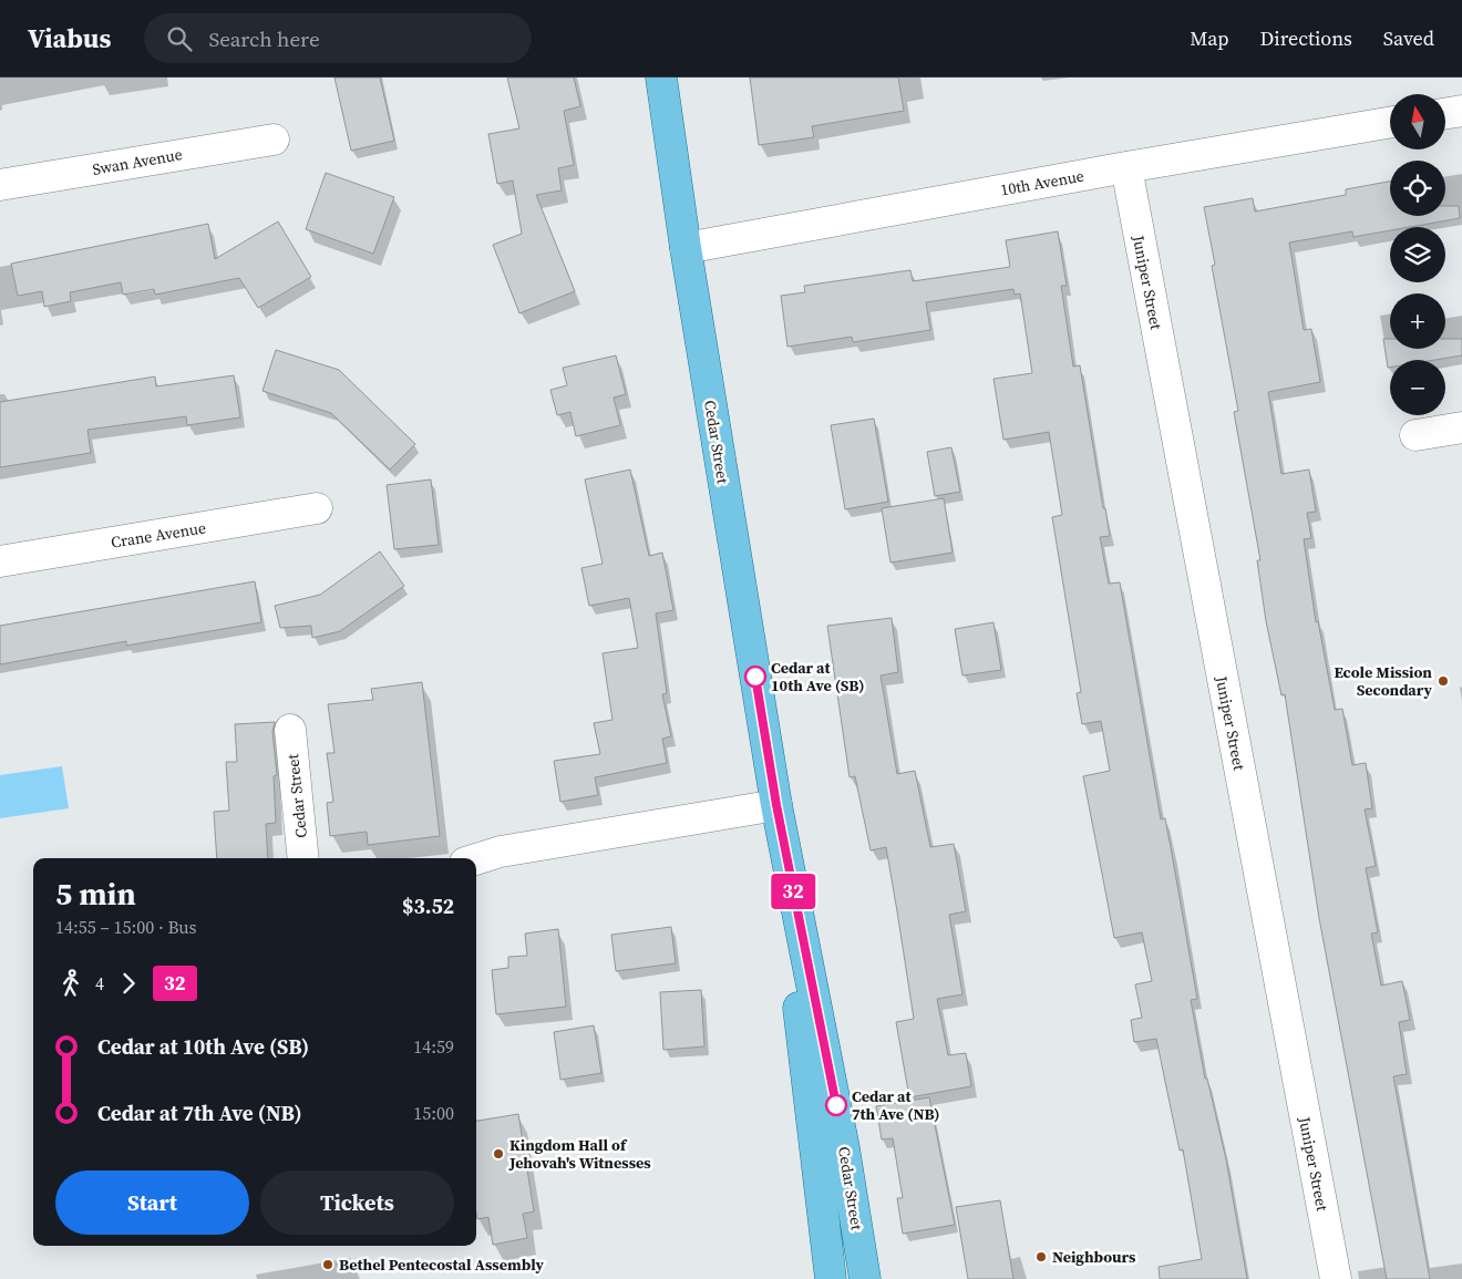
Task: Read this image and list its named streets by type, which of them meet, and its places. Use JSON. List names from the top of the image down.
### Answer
{
  "streets": {
    "main road": ["Cedar Street"],
    "street": [
      "Swan Avenue",
      "10th Avenue",
      "Juniper Street",
      "Crane Avenue"
    ]
  },
  "crossings": [
    ["10th Avenue", "Juniper Street"],
    ["10th Avenue", "Cedar Street"]
  ],
  "places": [
    "Cedar at 10th Ave (SB)",
    "Ecole Mission Secondary",
    "Cedar at 7th Ave (NB)",
    "Kingdom Hall of Jehovah's Witnesses",
    "Neighbours",
    "Bethel Pentecostal Assembly"
  ],
  "lines": ["bus line 32"],
  "north": "top",
  "page": {
    "header": "Viabus",
    "search": "Search here",
    "nav": ["Map", "Directions", "Saved"],
    "on_map": "32",
    "map_buttons": ["+", "−"],
    "heading": ["5 min", "14:55 – 15:00 · Bus", "$3.52"],
    "legs": ["4", "32"],
    "list": [
      {
        "name": "Cedar at 10th Ave (SB)",
        "value": "14:59"
      },
      {
        "name": "Cedar at 7th Ave (NB)",
        "value": "15:00"
      }
    ],
    "buttons": ["Start", "Tickets"]
  }
}
